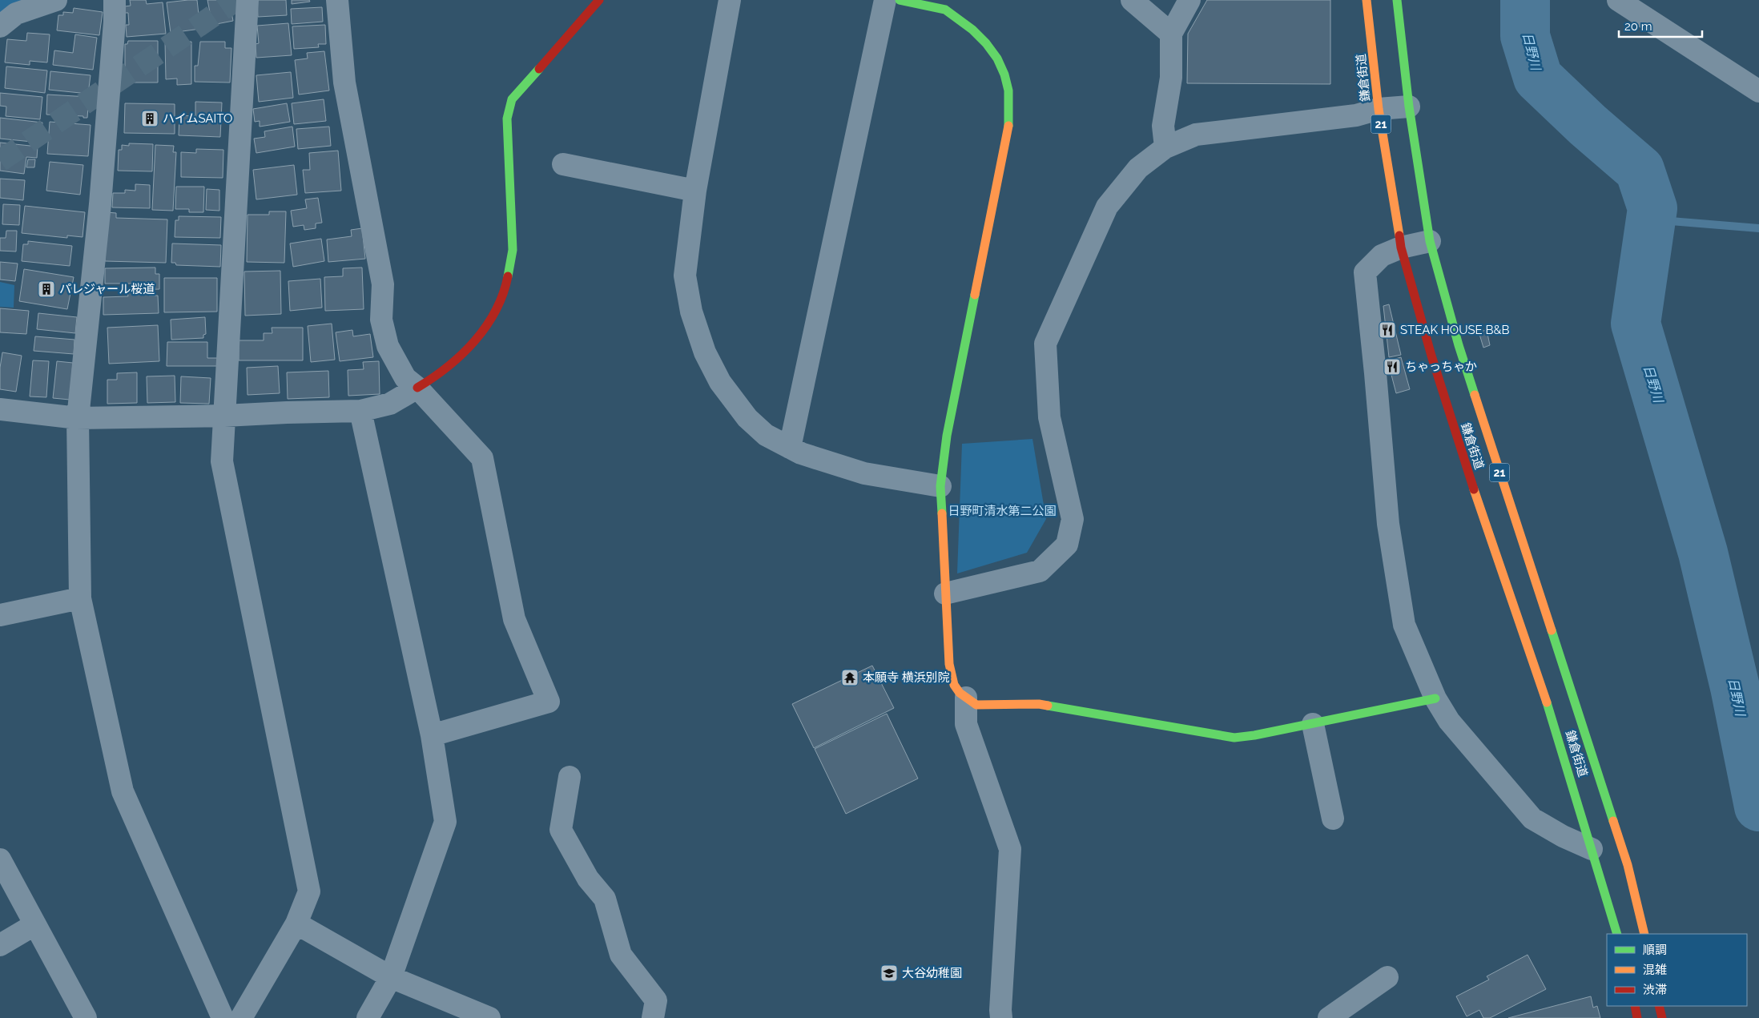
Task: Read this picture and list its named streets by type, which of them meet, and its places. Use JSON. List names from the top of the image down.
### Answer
{
  "streets": {
    "main road": ["鎌倉街道", "21"]
  },
  "water": ["日野川"],
  "parks": ["日野町清水第二公園"],
  "places": {
    "building": ["ハイムSAITO", "パレジャール桜道"],
    "restaurant": ["STEAK HOUSE B&B", "ちゃっちゃか"],
    "temple": ["本願寺 横浜別院"],
    "school or university": ["大谷幼稚園"]
  },
  "legend": ["順調", "混雑", "渋滞"],
  "scale_bar": "20 m"
}
